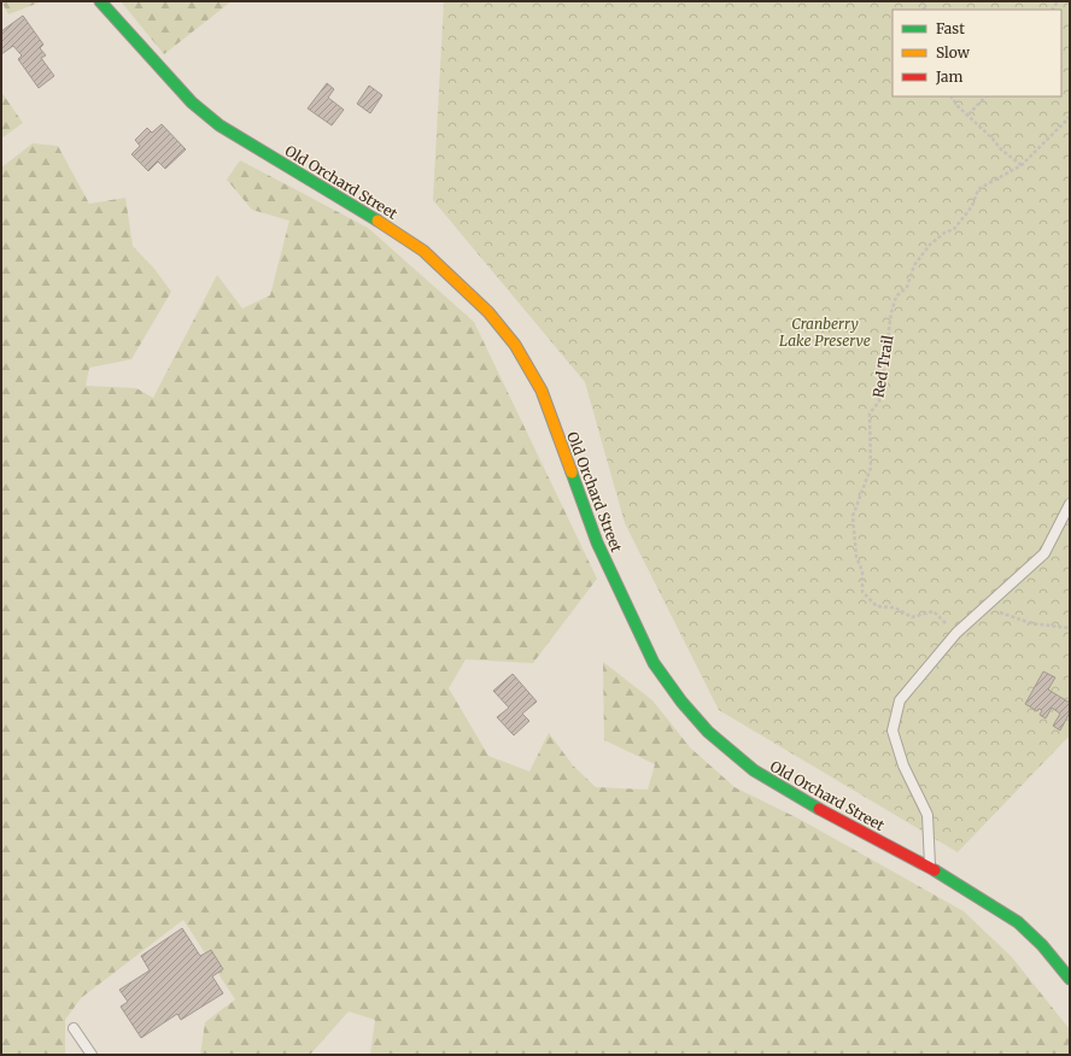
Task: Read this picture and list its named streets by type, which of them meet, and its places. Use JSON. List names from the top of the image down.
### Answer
{
  "streets": {
    "street": ["Old Orchard Street"],
    "path": ["Red Trail"]
  },
  "parks": ["Cranberry Lake Preserve"],
  "legend": ["Fast", "Slow", "Jam"]
}
